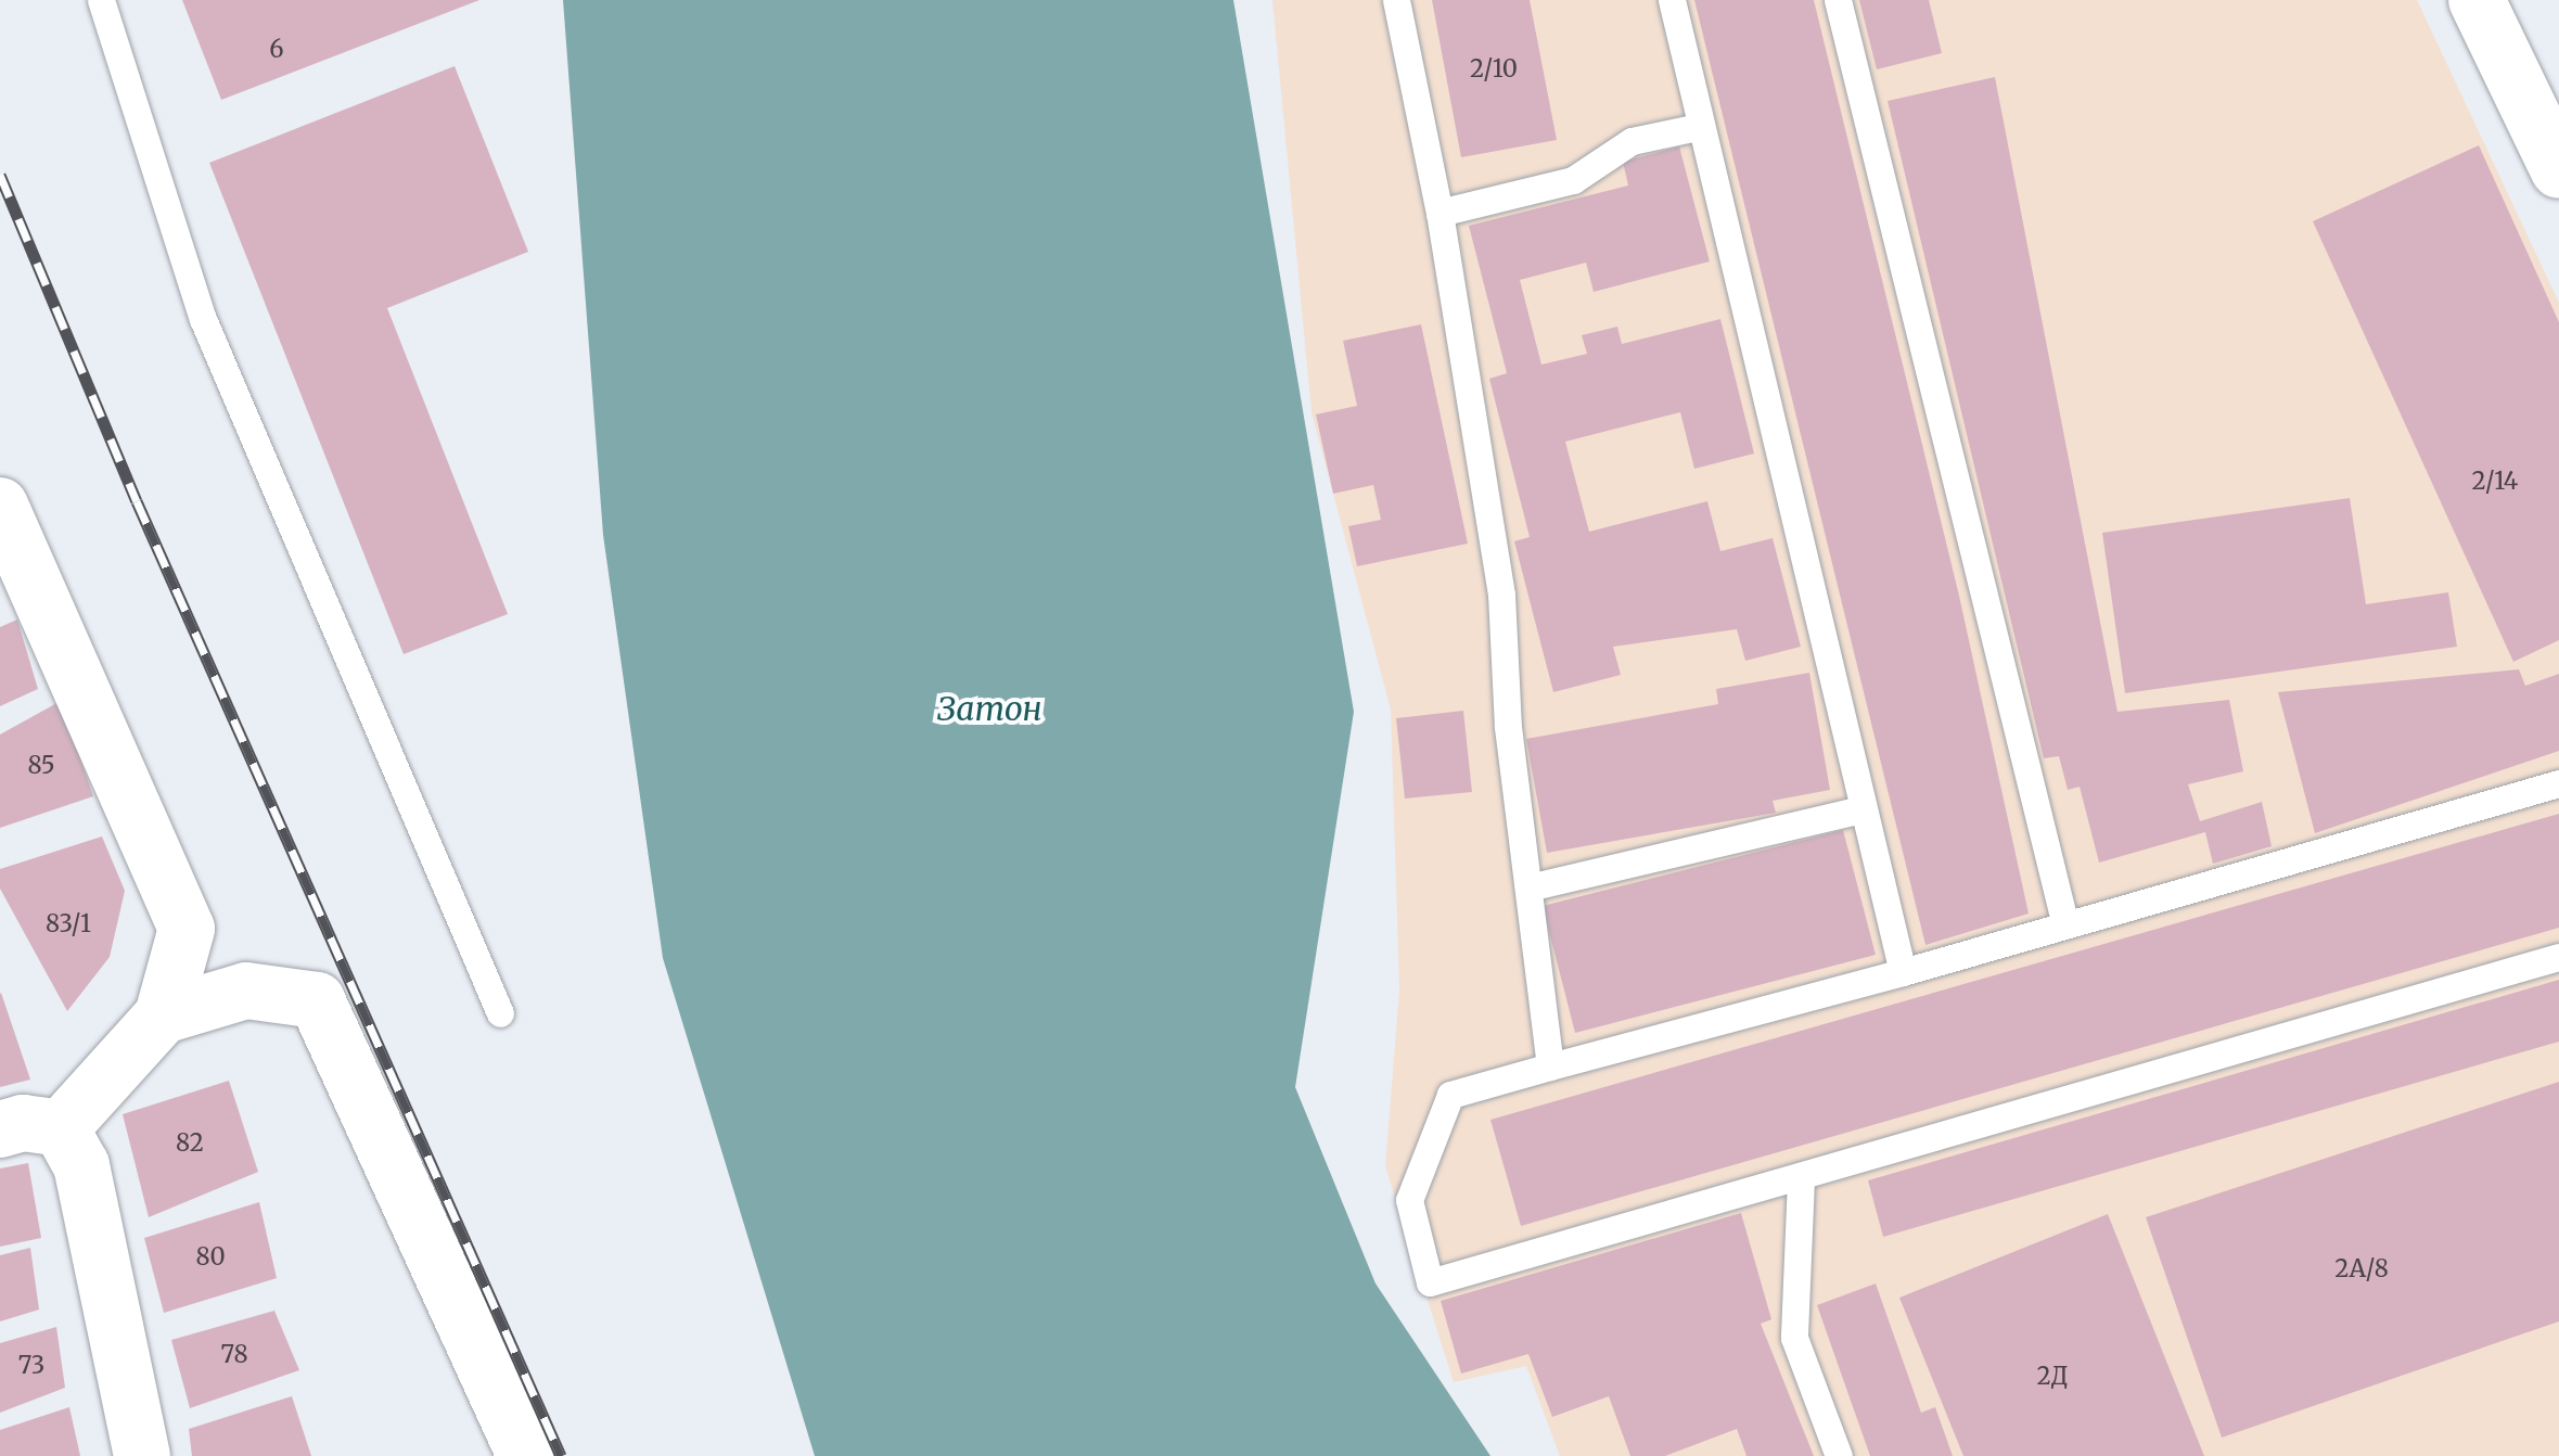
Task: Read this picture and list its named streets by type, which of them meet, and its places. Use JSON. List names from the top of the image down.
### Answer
{
  "water": ["Затон"],
  "house_numbers": [
    "6",
    "2/10",
    "2/14",
    "85",
    "83/1",
    "82",
    "80",
    "2А/8",
    "78",
    "73",
    "2Д"
  ]
}
